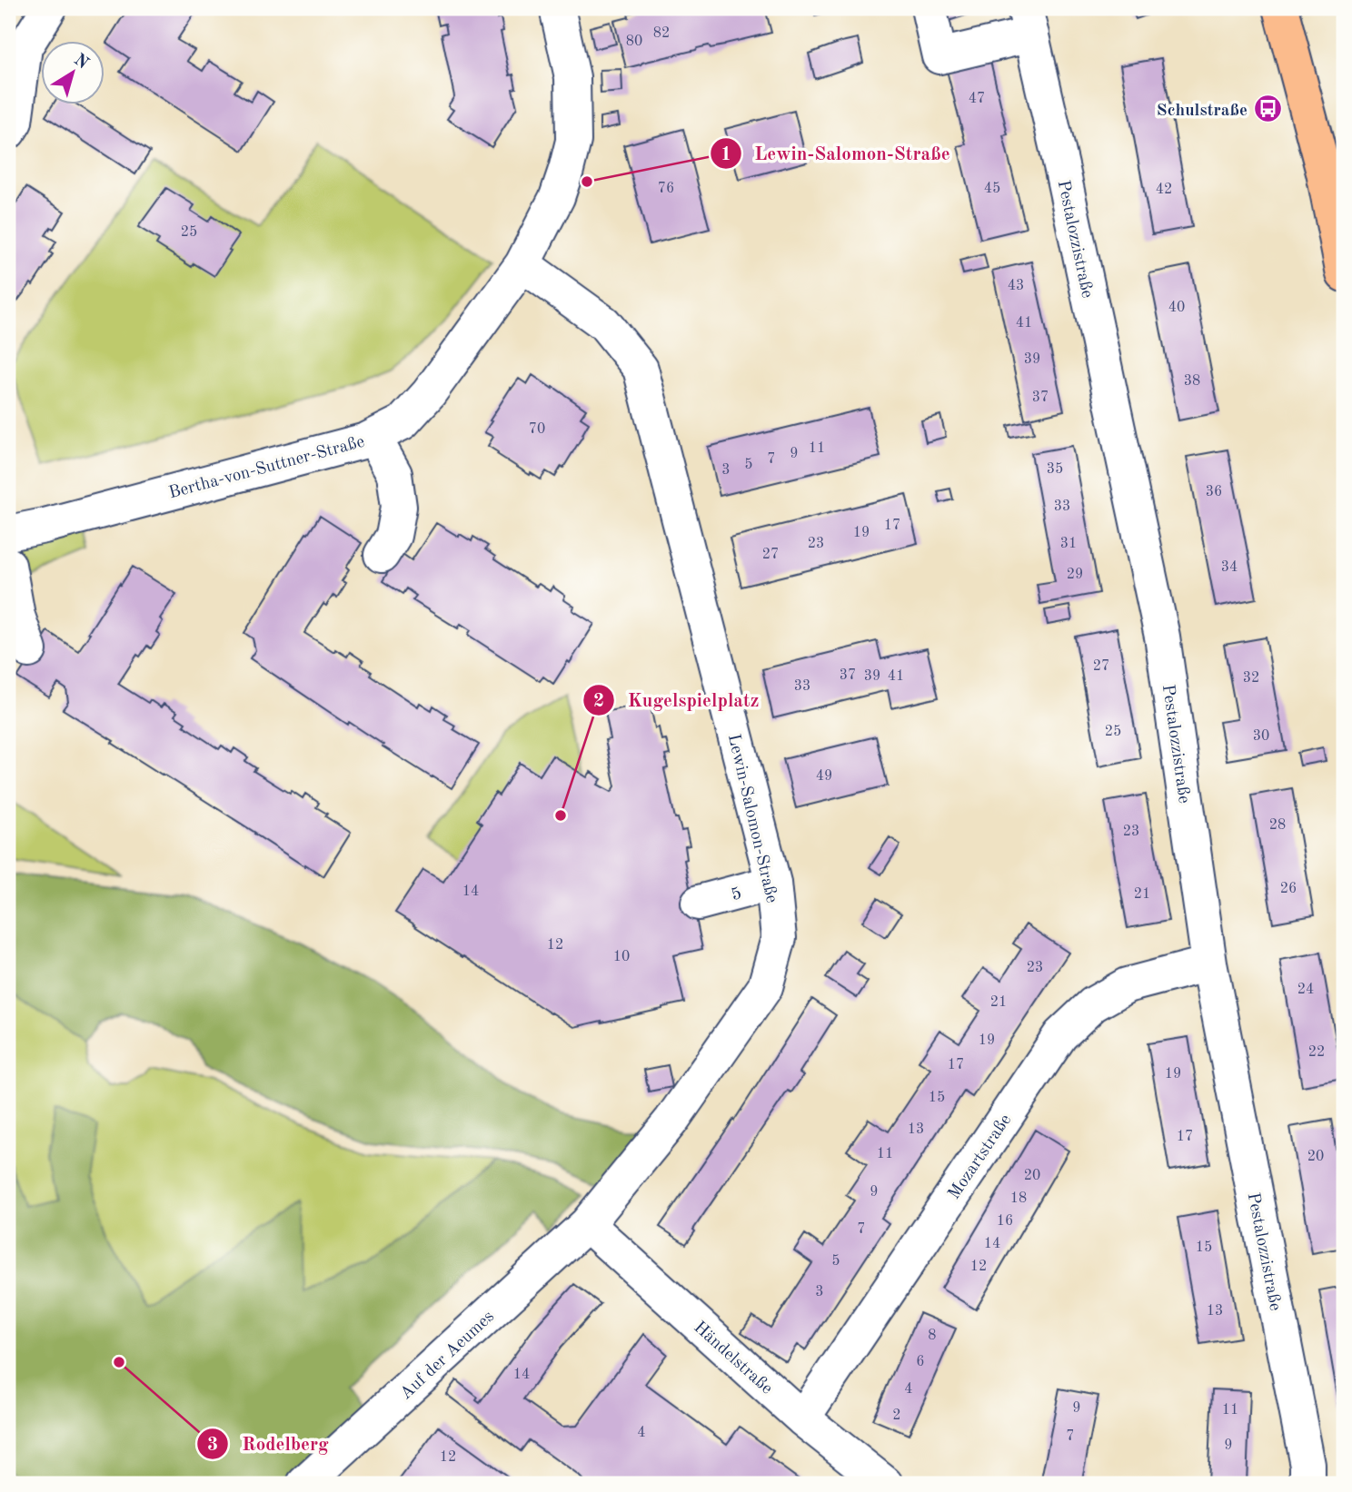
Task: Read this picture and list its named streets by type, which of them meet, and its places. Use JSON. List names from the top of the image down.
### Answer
{
  "streets": {
    "street": [
      "Pestalozzistraße",
      "Bertha-von-Suttner-Straße",
      "Lewin-Salomon-Straße",
      "5",
      "Mozartstraße",
      "Auf der Aeumes",
      "Händelstraße"
    ]
  },
  "crossings": [
    ["Pestalozzistraße", "Mozartstraße"],
    ["Bertha-von-Suttner-Straße", "Lewin-Salomon-Straße"],
    ["Lewin-Salomon-Straße", "5"],
    ["Lewin-Salomon-Straße", "Auf der Aeumes"],
    ["Lewin-Salomon-Straße", "Händelstraße"],
    ["Mozartstraße", "Händelstraße"],
    ["Auf der Aeumes", "Händelstraße"]
  ],
  "places": {
    "bus stop": ["Schulstraße"],
    "other": ["Lewin-Salomon-Straße", "Kugelspielplatz", "Rodelberg"]
  },
  "house_numbers": [
    "82",
    "80",
    "47",
    "76",
    "45",
    "42",
    "25",
    "43",
    "40",
    "41",
    "39",
    "38",
    "37",
    "70",
    "11",
    "9",
    "7",
    "5",
    "35",
    "3",
    "36",
    "33",
    "17",
    "19",
    "23",
    "31",
    "27",
    "34",
    "29",
    "27",
    "37",
    "39",
    "41",
    "32",
    "33",
    "25",
    "30",
    "49",
    "28",
    "23",
    "26",
    "14",
    "21",
    "12",
    "10",
    "23",
    "24",
    "21",
    "19",
    "22",
    "17",
    "19",
    "15",
    "13",
    "17",
    "11",
    "20",
    "20",
    "9",
    "18",
    "16",
    "7",
    "14",
    "15",
    "5",
    "12",
    "3",
    "13",
    "8",
    "6",
    "14",
    "4",
    "9",
    "11",
    "2",
    "4",
    "7",
    "9",
    "12"
  ],
  "north": "top right"
}
